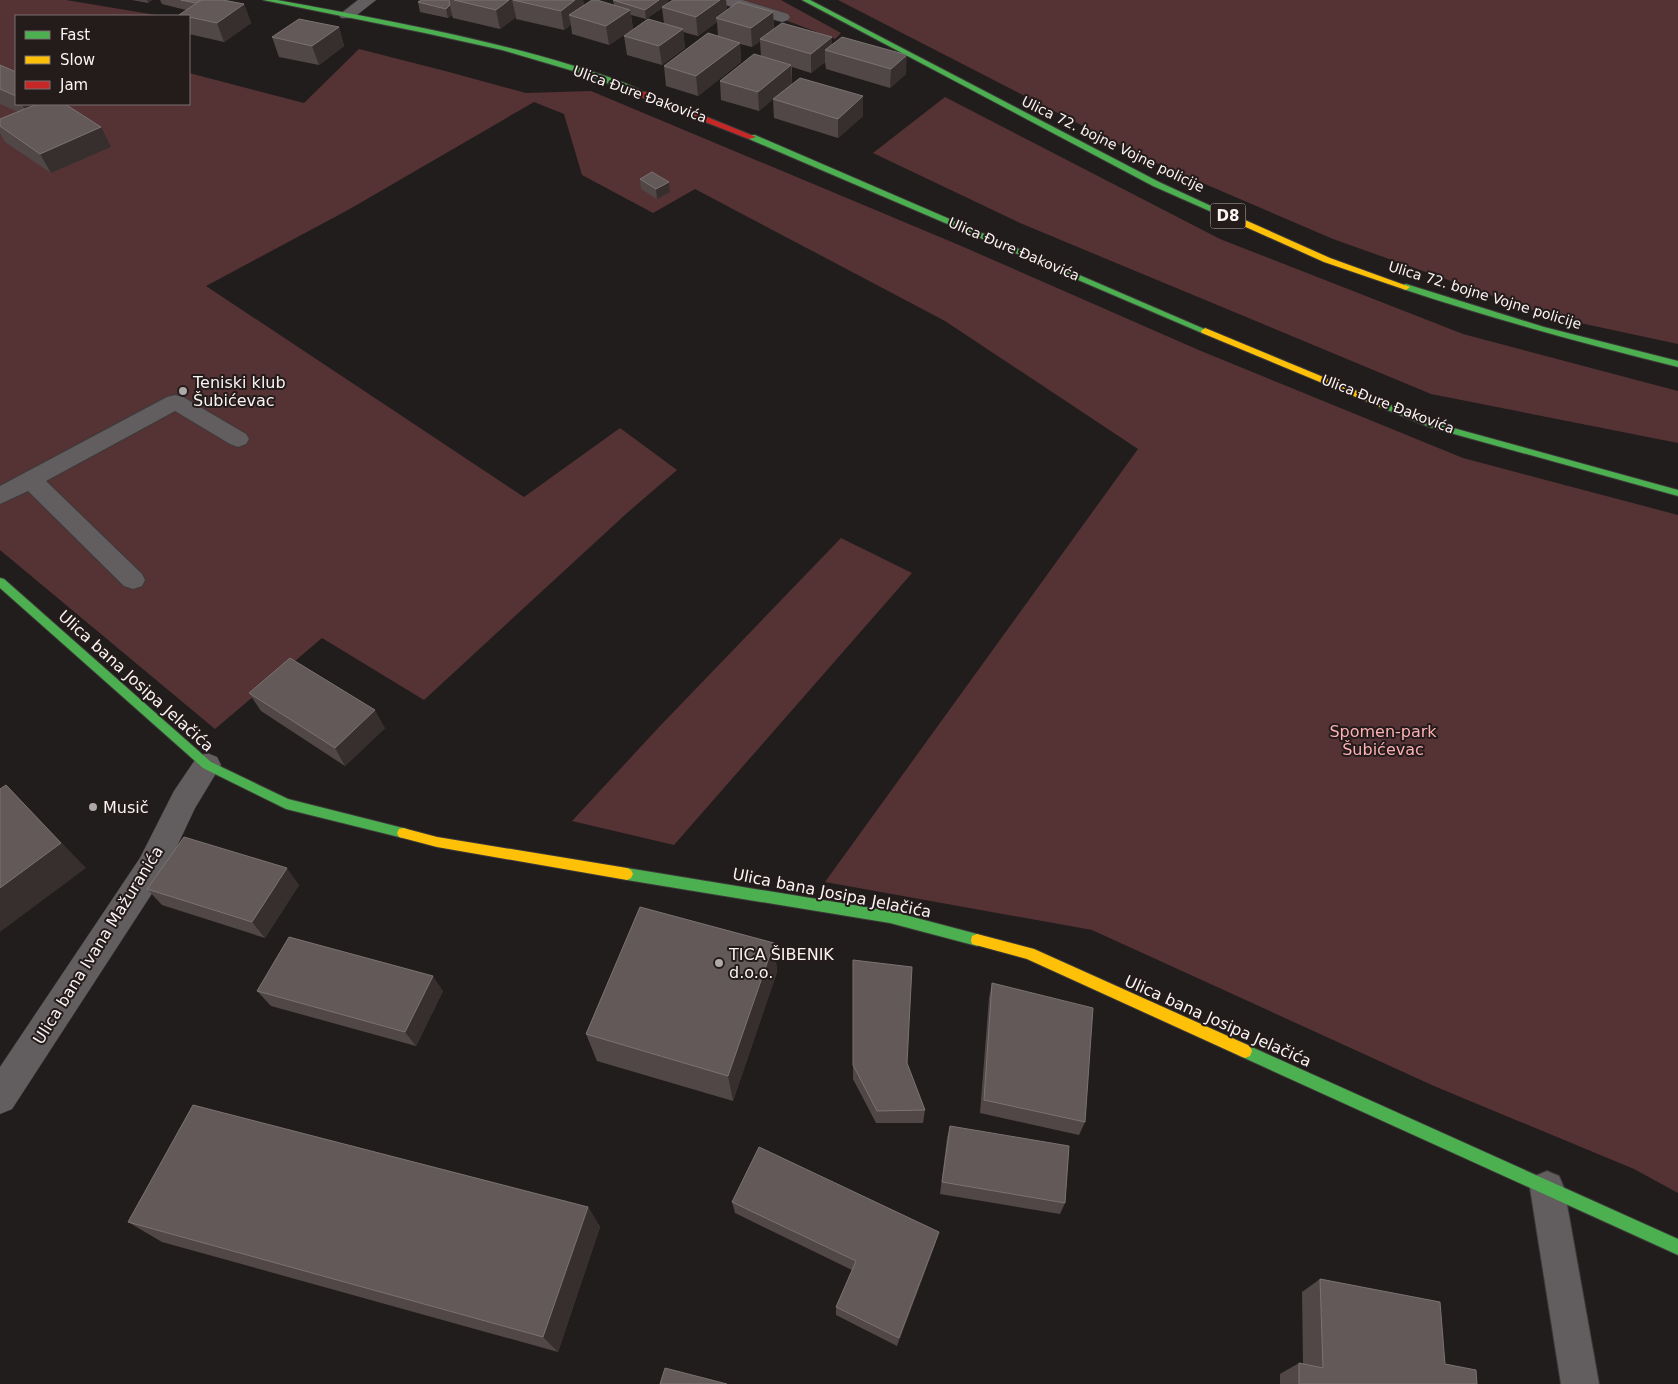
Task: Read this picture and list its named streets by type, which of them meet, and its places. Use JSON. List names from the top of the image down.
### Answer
{
  "streets": {
    "street": [
      "Ulica Đure Đakovića",
      "Ulica 72. bojne Vojne policije",
      "D8",
      "Ulica bana Josipa Jelačića",
      "Ulica bana Ivana Mažuranića"
    ]
  },
  "crossings": [
    ["Ulica bana Josipa Jelačića", "Ulica bana Ivana Mažuranića"]
  ],
  "parks": ["Spomen-park Šubićevac"],
  "places": ["Teniski klub Šubićevac", "Musič", "TICA ŠIBENIK d.o.o."],
  "legend": ["Fast", "Slow", "Jam"]
}
